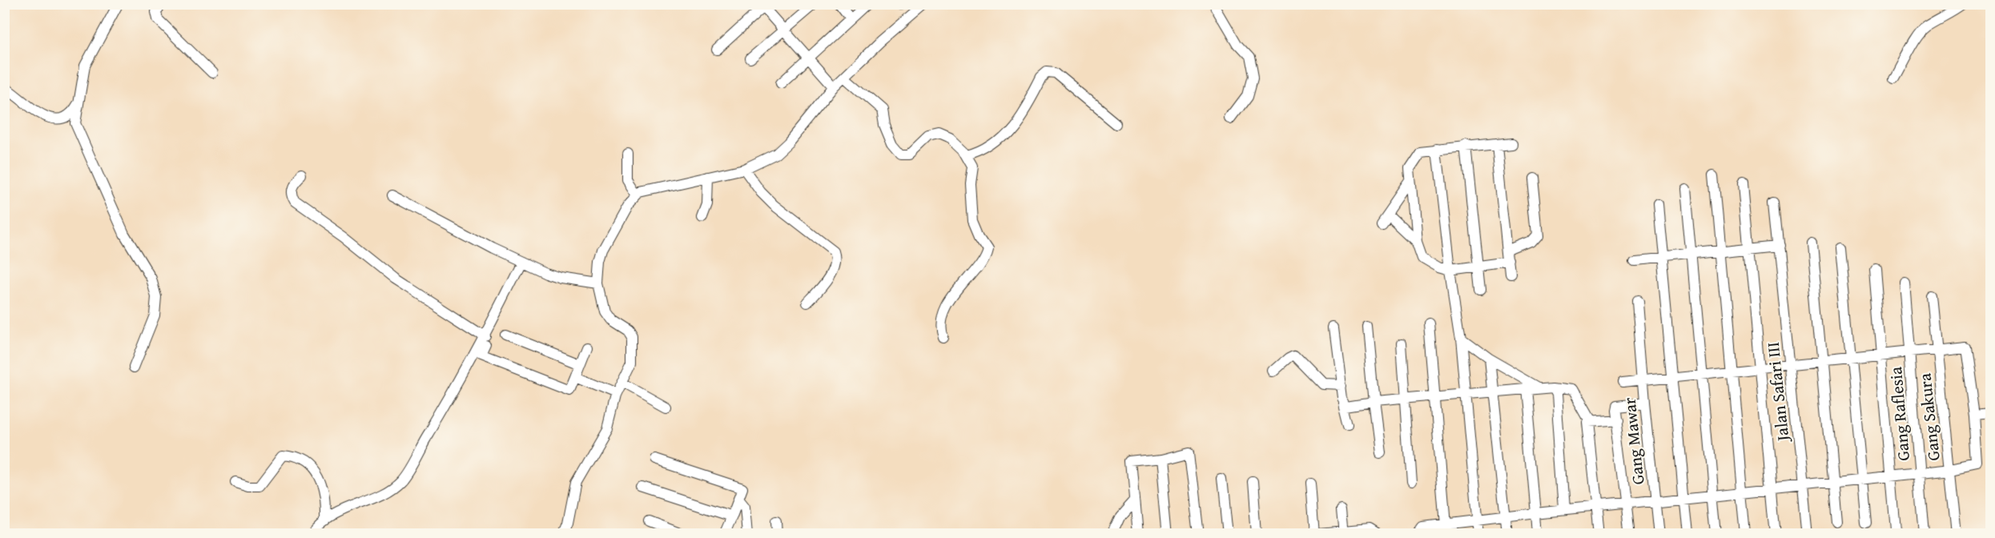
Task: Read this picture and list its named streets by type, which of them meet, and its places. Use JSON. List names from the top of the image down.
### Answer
{
  "streets": {
    "street": [
      "Jalan Safari III",
      "Gang Raflesia",
      "Gang Sakura",
      "Gang Mawar"
    ]
  }
}
